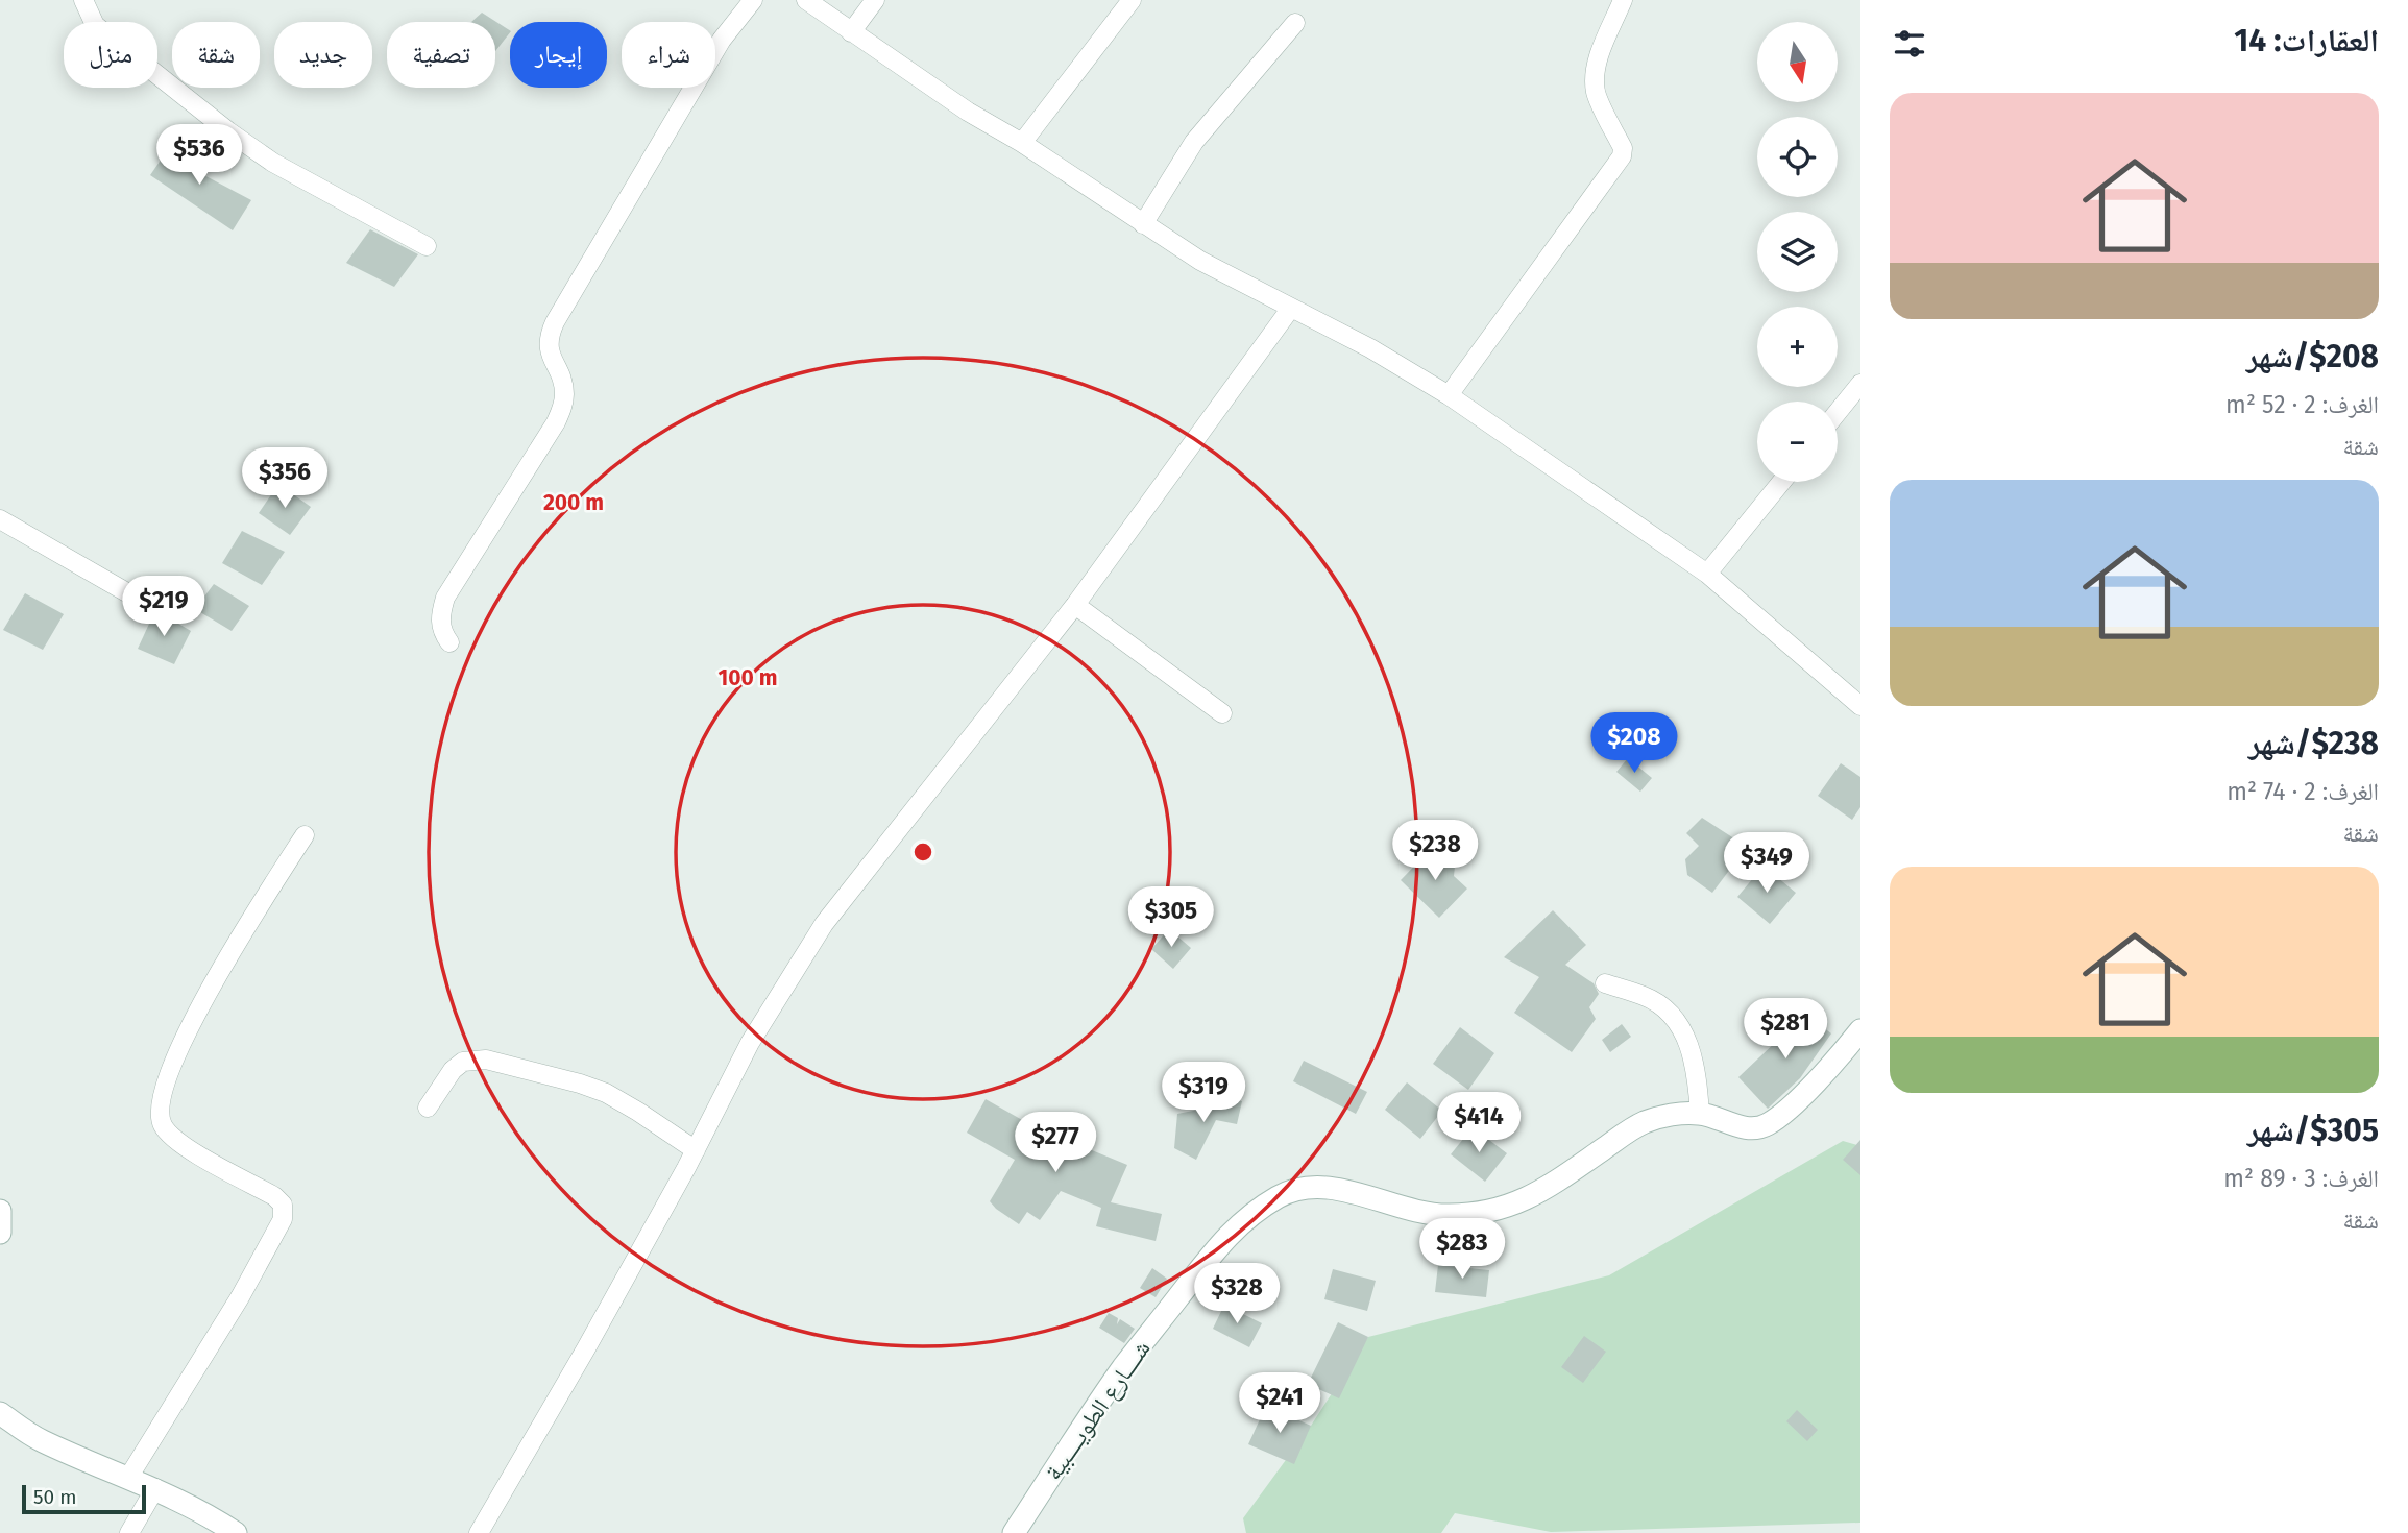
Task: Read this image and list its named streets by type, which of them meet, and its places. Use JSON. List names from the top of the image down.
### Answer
{
  "streets": {
    "street": ["شــــارع الطويــــبية"]
  },
  "scale_bar": "50 m",
  "north": "bottom",
  "page": {
    "heading": "العقارات: 14",
    "map_buttons": ["+", "−"],
    "chip": [
      "شراء",
      "إيجار",
      "تصفية",
      "جديد",
      "شقة",
      "منزل"
    ],
    "list": [
      {
        "name": "$208/شهر",
        "note": "الغرف: 2 · 52 m² · شقة"
      },
      {
        "name": "$238/شهر",
        "note": "الغرف: 2 · 74 m² · شقة"
      },
      {
        "name": "$305/شهر",
        "note": "الغرف: 3 · 89 m² · شقة"
      }
    ],
    "price": [
      "$536",
      "$356",
      "$219",
      "$208",
      "$238",
      "$349",
      "$305",
      "$281",
      "$319",
      "$414",
      "$277",
      "$283",
      "$328",
      "$241"
    ],
    "scale": "50 m"
  },
  "rings": ["200 m", "100 m"]
}
